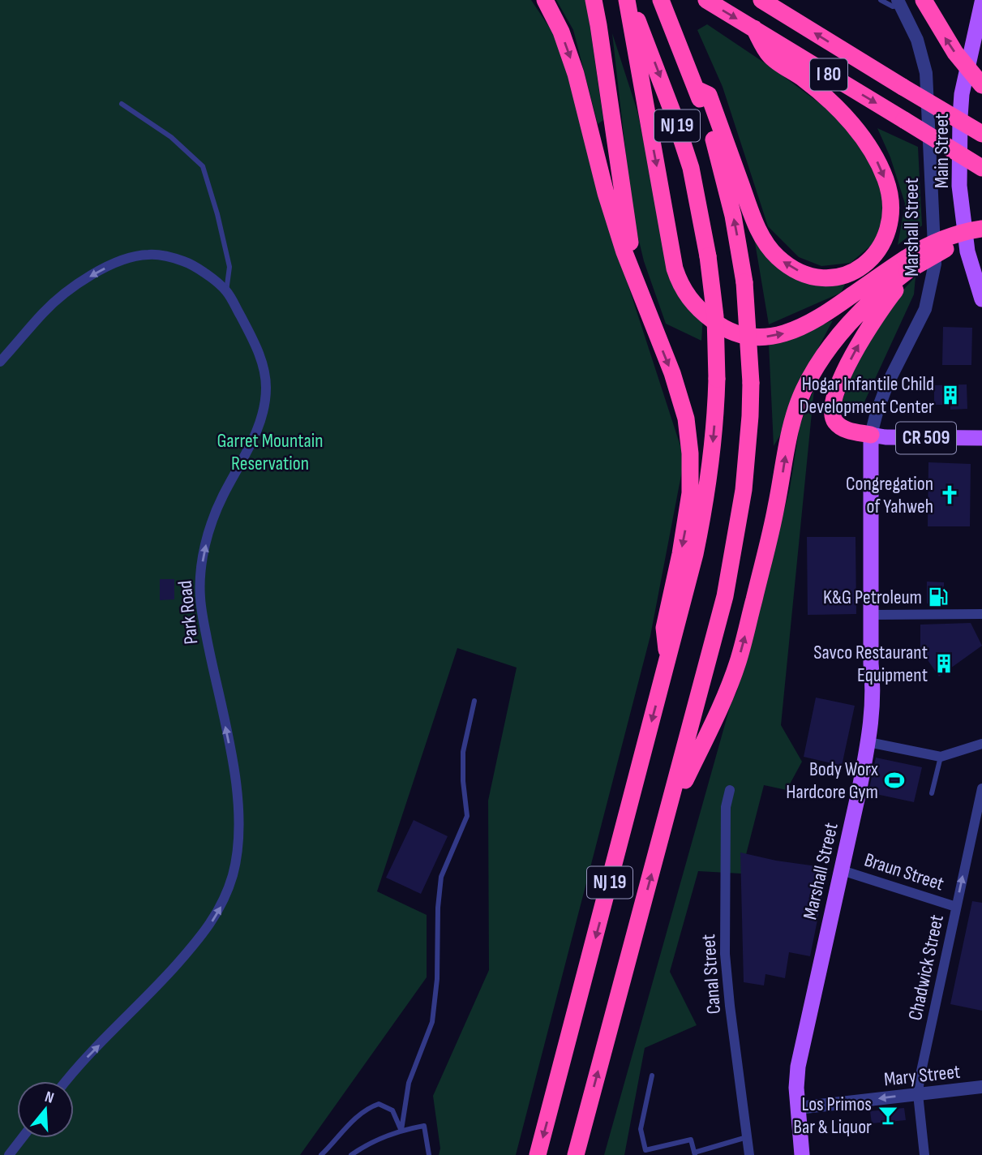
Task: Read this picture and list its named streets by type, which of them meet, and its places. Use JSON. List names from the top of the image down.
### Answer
{
  "streets": {
    "highway": ["I 80", "NJ 19"],
    "main road": ["Main Street", "Marshall Street", "CR 509"],
    "street": [
      "Park Road",
      "Braun Street",
      "Chadwick Street",
      "Canal Street",
      "Mary Street"
    ]
  },
  "crossings": [
    ["Marshall Street", "CR 509"],
    ["Marshall Street", "Braun Street"],
    ["Marshall Street", "Mary Street"],
    ["Braun Street", "Chadwick Street"],
    ["Chadwick Street", "Mary Street"]
  ],
  "one_way": ["Mary Street"],
  "parks": ["Garret Mountain Reservation"],
  "places": {
    "building": ["Hogar Infantile Child Development Center", "Savco Restaurant Equipment"],
    "church": ["Congregation of Yahweh"],
    "fuel station": ["K&G Petroleum"],
    "sports": ["Body Worx Hardcore Gym"],
    "bar": ["Los Primos Bar & Liquor"]
  },
  "north": "top"
}
